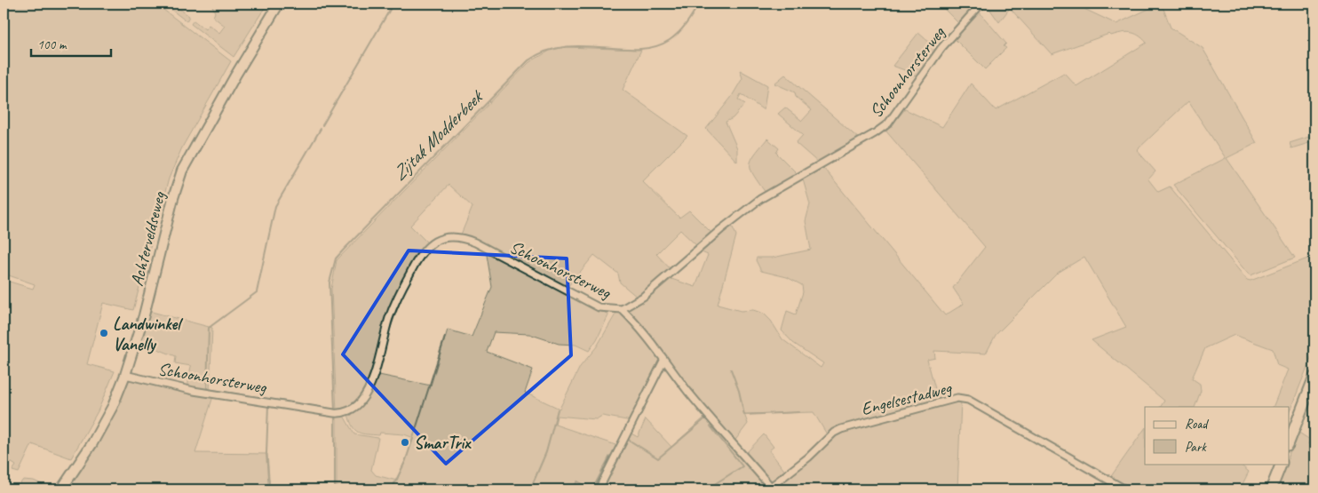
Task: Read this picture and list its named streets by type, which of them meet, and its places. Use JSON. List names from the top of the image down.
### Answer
{
  "streets": {
    "street": ["Schoonhorsterweg", "Achterveldseweg", "Engelsestadweg"]
  },
  "crossings": [
    ["Schoonhorsterweg", "Achterveldseweg"],
    ["Schoonhorsterweg", "Engelsestadweg"]
  ],
  "water": ["Zijtak Modderbeek"],
  "places": ["Landwinkel Vanelly", "SmarTrix"],
  "legend": ["Road", "Park"],
  "scale_bar": "100 m"
}
